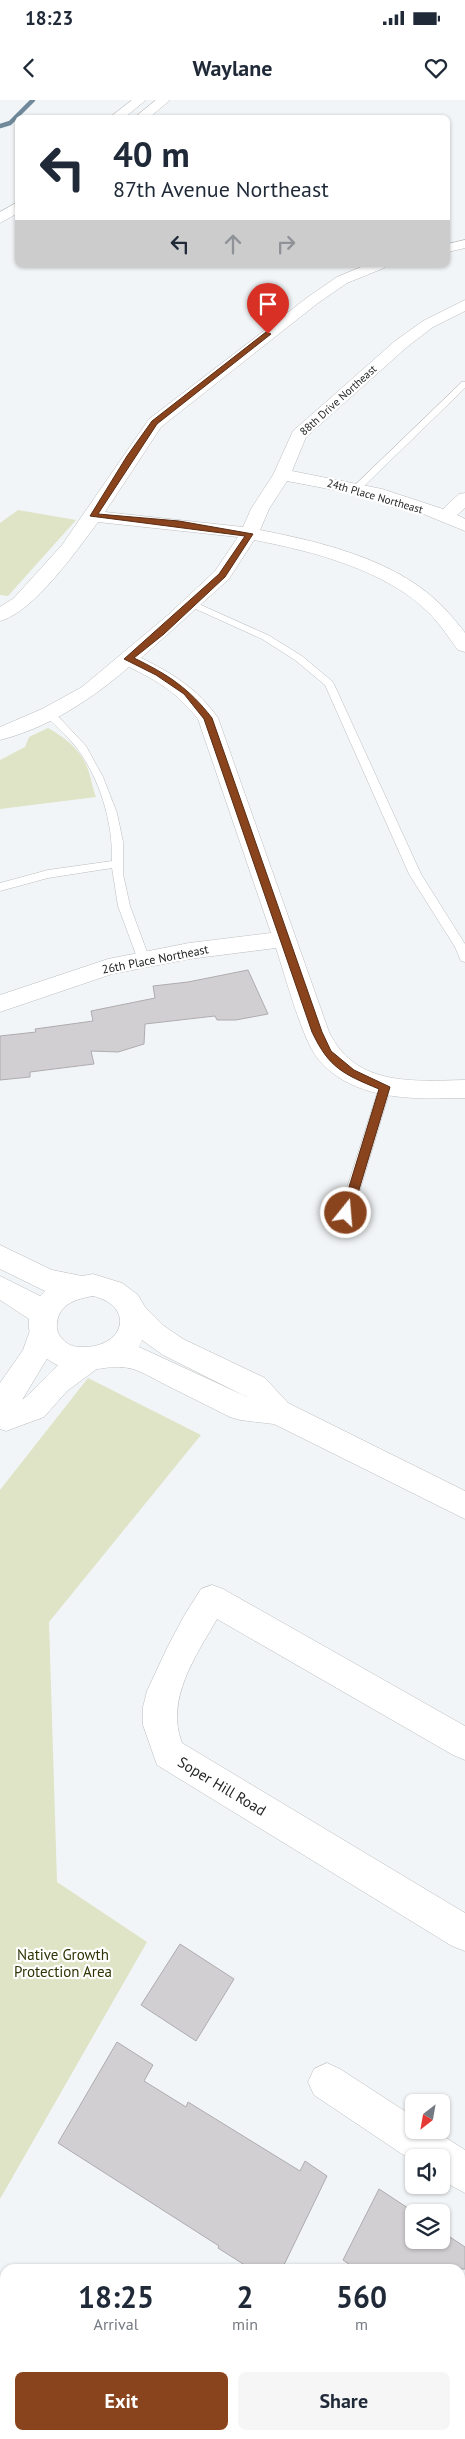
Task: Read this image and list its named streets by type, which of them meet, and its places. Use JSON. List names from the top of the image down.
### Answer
{
  "streets": {
    "street": [
      "88th Drive Northeast",
      "24th Place Northeast",
      "26th Place Northeast",
      "Soper Hill Road"
    ]
  },
  "crossings": [
    ["88th Drive Northeast", "24th Place Northeast"]
  ],
  "parks": ["Native Growth Protection Area"],
  "north": "bottom left",
  "page": {
    "status": "18:23",
    "header": "Waylane",
    "turn": ["40 m", "87th Avenue Northeast"],
    "eta": [
      "18:25",
      "Arrival",
      "2",
      "min",
      "560",
      "m"
    ],
    "buttons": ["Exit", "Share"]
  }
}
